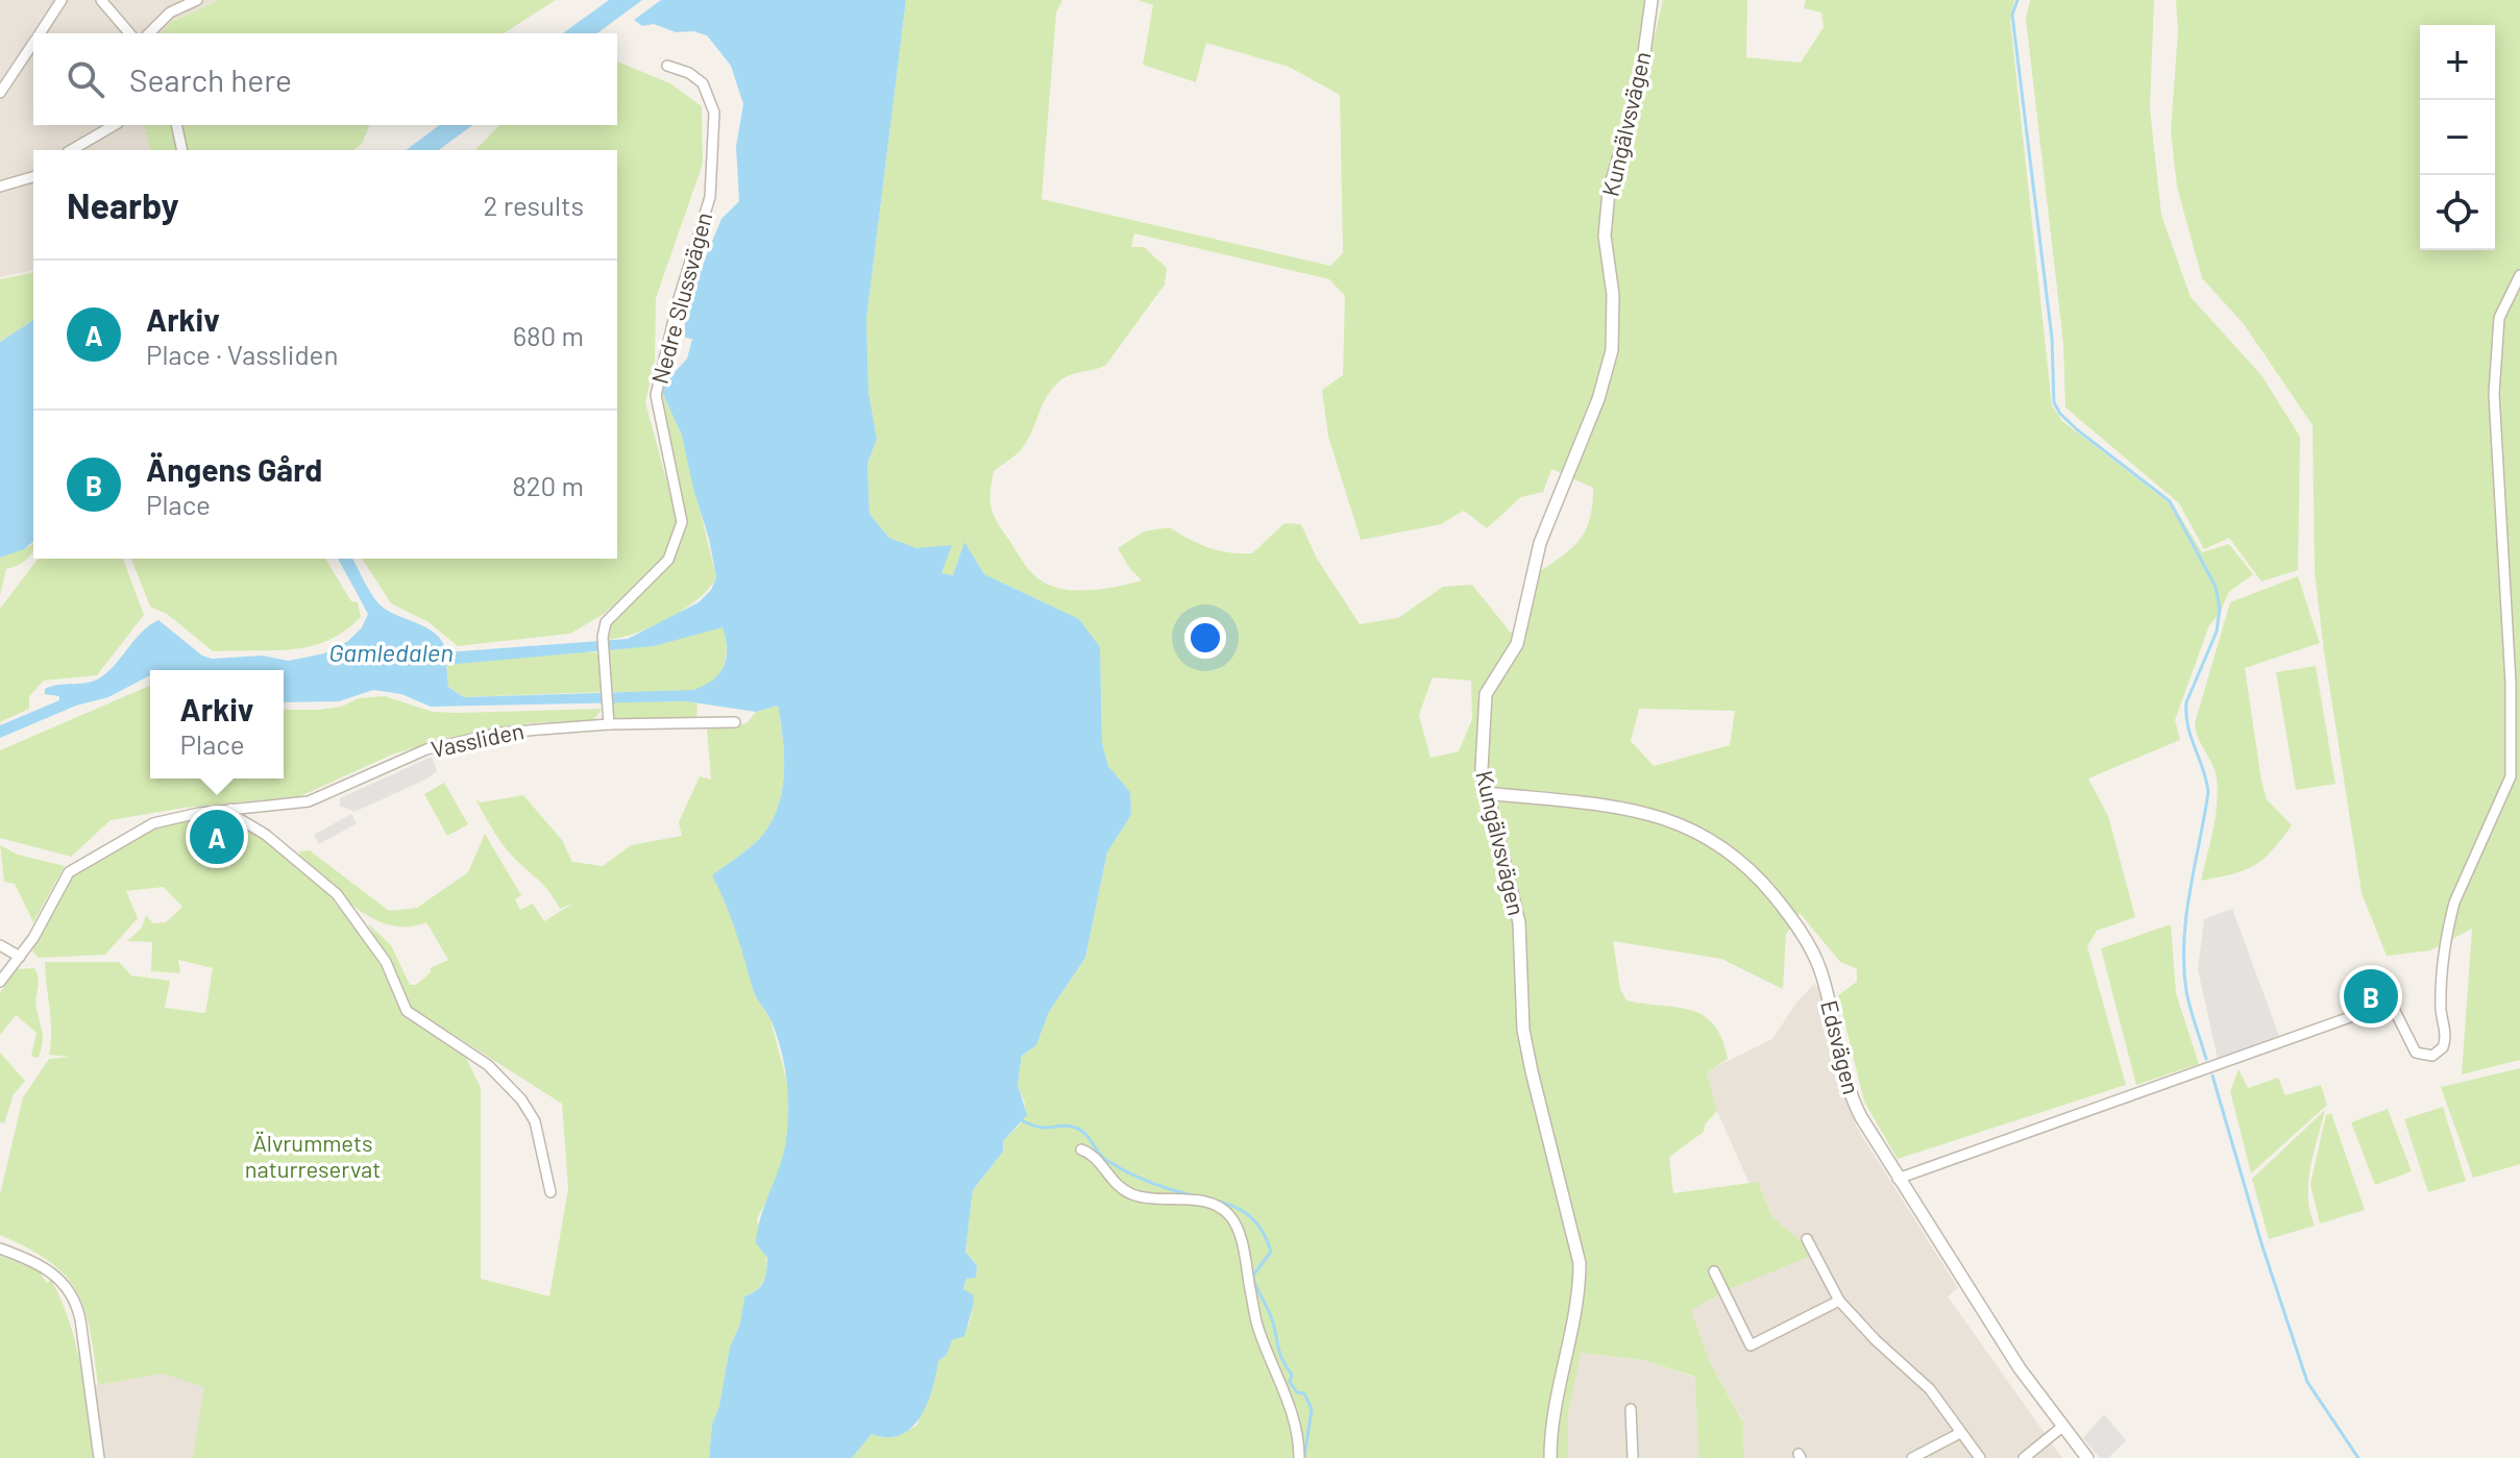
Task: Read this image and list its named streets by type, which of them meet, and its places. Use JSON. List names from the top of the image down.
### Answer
{
  "streets": {
    "street": [
      "Kungälvsvägen",
      "Nedre Slussvägen",
      "Vassliden",
      "Edsvägen"
    ]
  },
  "crossings": [
    ["Kungälvsvägen", "Edsvägen"],
    ["Nedre Slussvägen", "Vassliden"]
  ],
  "water": ["Gamledalen"],
  "parks": ["Älvrummets naturreservat"],
  "page": {
    "map_buttons": ["+", "−"],
    "search": "Search here",
    "heading": ["Nearby", "2 results"],
    "list": [
      {
        "mark": "A",
        "name": "Arkiv",
        "note": "Place · Vassliden",
        "value": "680 m"
      },
      {
        "mark": "B",
        "name": "Ängens Gård",
        "note": "Place",
        "value": "820 m"
      }
    ],
    "popup": ["Arkiv", "Place"],
    "pins": ["A", "B"]
  }
}
